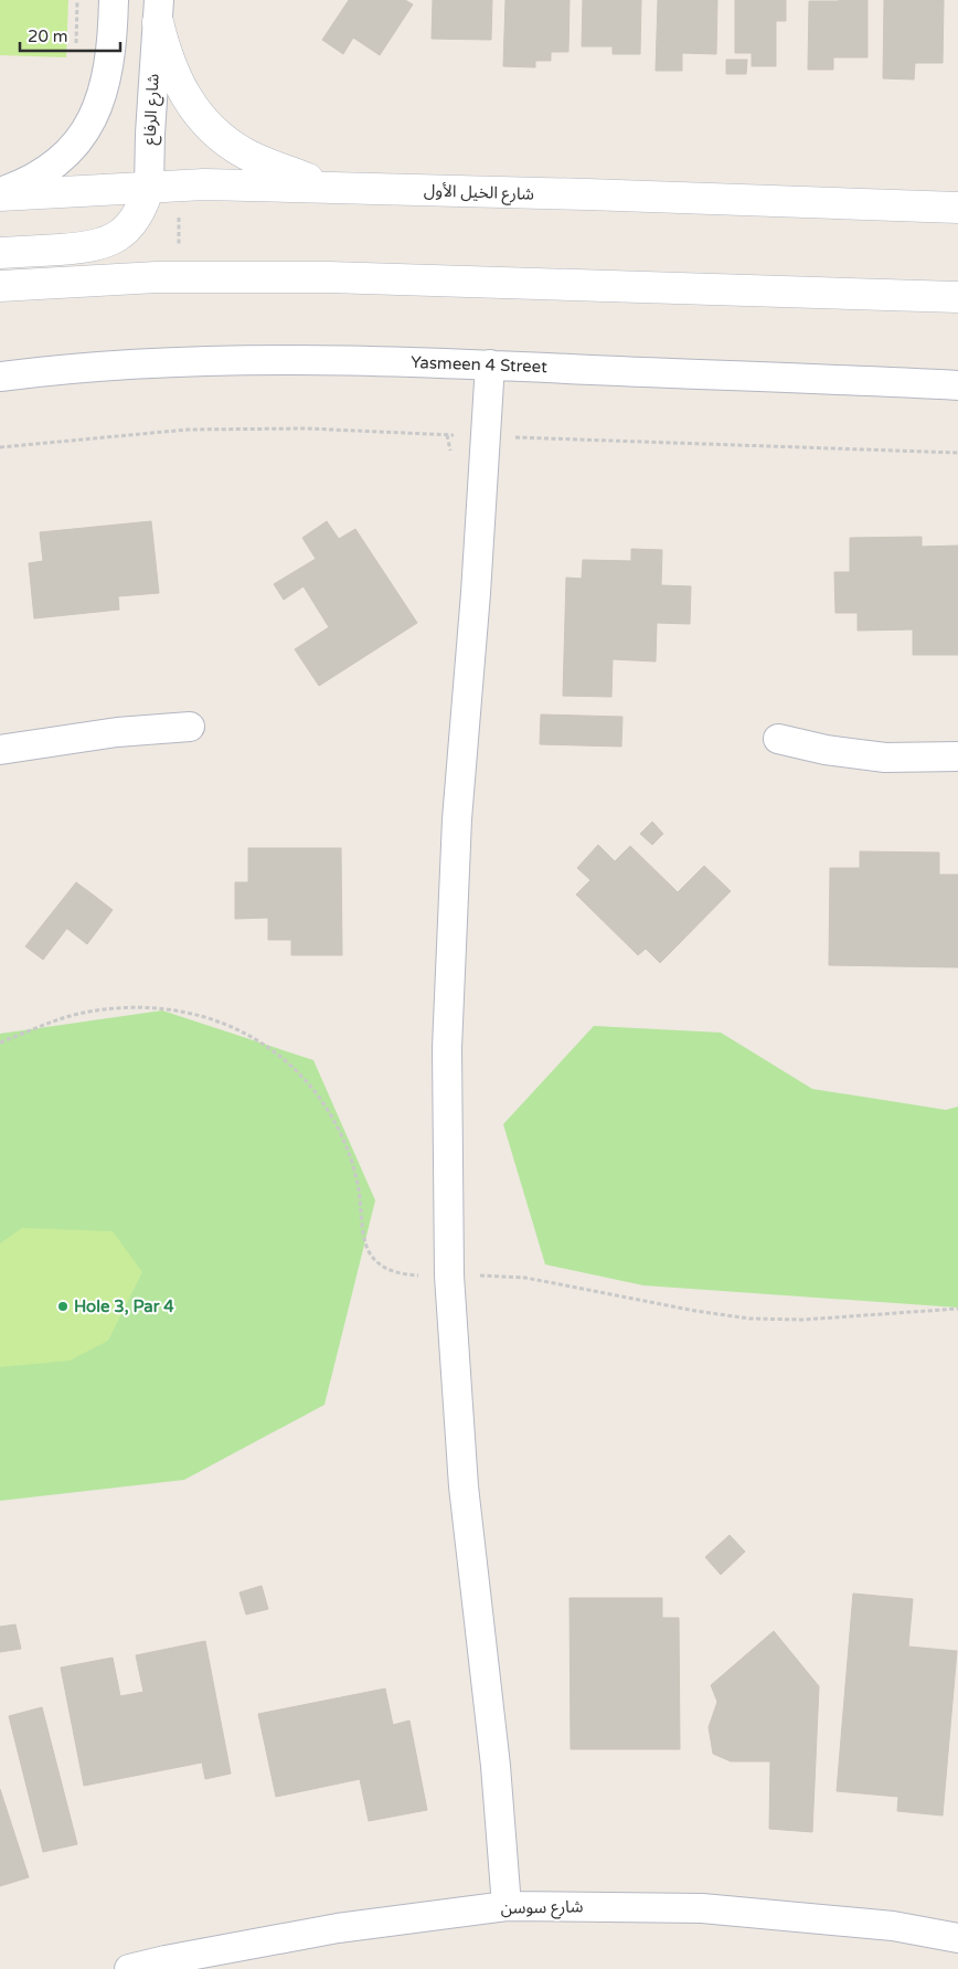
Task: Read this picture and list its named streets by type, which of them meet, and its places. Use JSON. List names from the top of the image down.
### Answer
{
  "streets": {
    "main road": ["شارع الخيل الأول"],
    "street": ["شارع الرفاع", "Yasmeen 4 Street", "شارع سوسن"]
  },
  "crossings": [
    ["شارع الرفاع", "شارع الخيل الأول"]
  ],
  "places": ["Hole 3, Par 4"],
  "scale_bar": "20 m"
}
